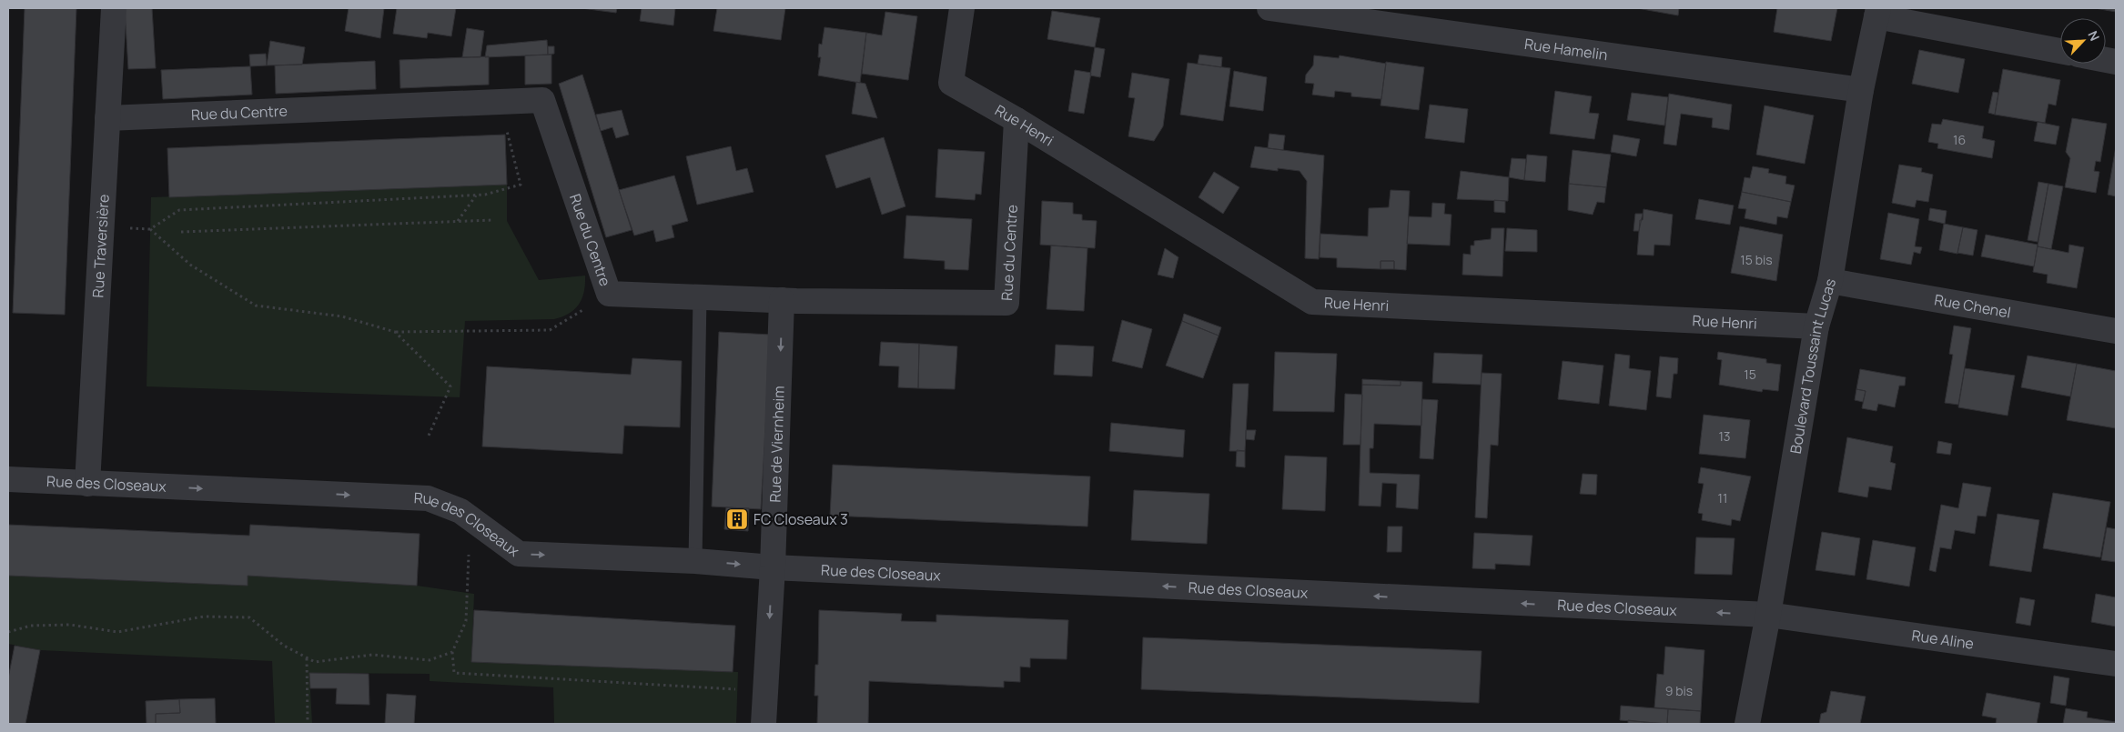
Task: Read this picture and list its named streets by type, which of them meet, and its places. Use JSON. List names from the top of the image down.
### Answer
{
  "streets": {
    "street": [
      "Rue Hamelin",
      "Rue du Centre",
      "Rue Henri",
      "Rue Traversière",
      "Rue Chenel",
      "Boulevard Toussaint Lucas",
      "Rue de Viernheim",
      "Rue des Closeaux",
      "Rue Aline"
    ]
  },
  "crossings": [
    ["Rue Hamelin", "Boulevard Toussaint Lucas"],
    ["Rue du Centre", "Rue Henri"],
    ["Rue du Centre", "Rue Traversière"],
    ["Rue du Centre", "Rue de Viernheim"],
    ["Rue Henri", "Boulevard Toussaint Lucas"],
    ["Rue Traversière", "Rue des Closeaux"],
    ["Rue Chenel", "Boulevard Toussaint Lucas"],
    ["Boulevard Toussaint Lucas", "Rue des Closeaux"],
    ["Boulevard Toussaint Lucas", "Rue Aline"],
    ["Rue de Viernheim", "Rue des Closeaux"],
    ["Rue des Closeaux", "Rue Aline"]
  ],
  "one_way": ["Rue de Viernheim"],
  "places": {
    "building": ["FC Closeaux 3"]
  },
  "house_numbers": [
    "16",
    "15 bis",
    "15",
    "13",
    "11",
    "9 bis"
  ],
  "north": "top right"
}
